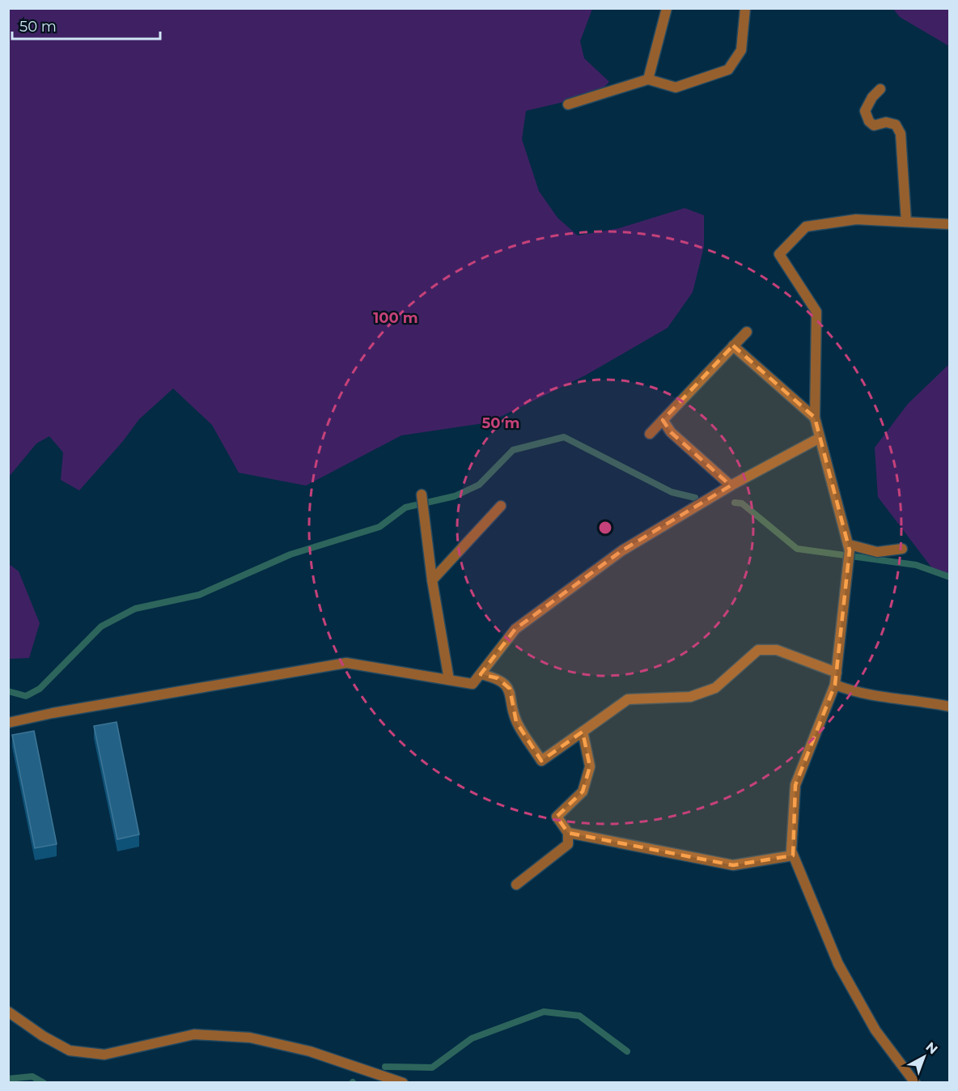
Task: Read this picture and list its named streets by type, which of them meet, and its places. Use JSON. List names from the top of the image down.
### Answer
{
  "scale_bar": "50 m",
  "north": "top right",
  "rings": ["100 m", "50 m"]
}
